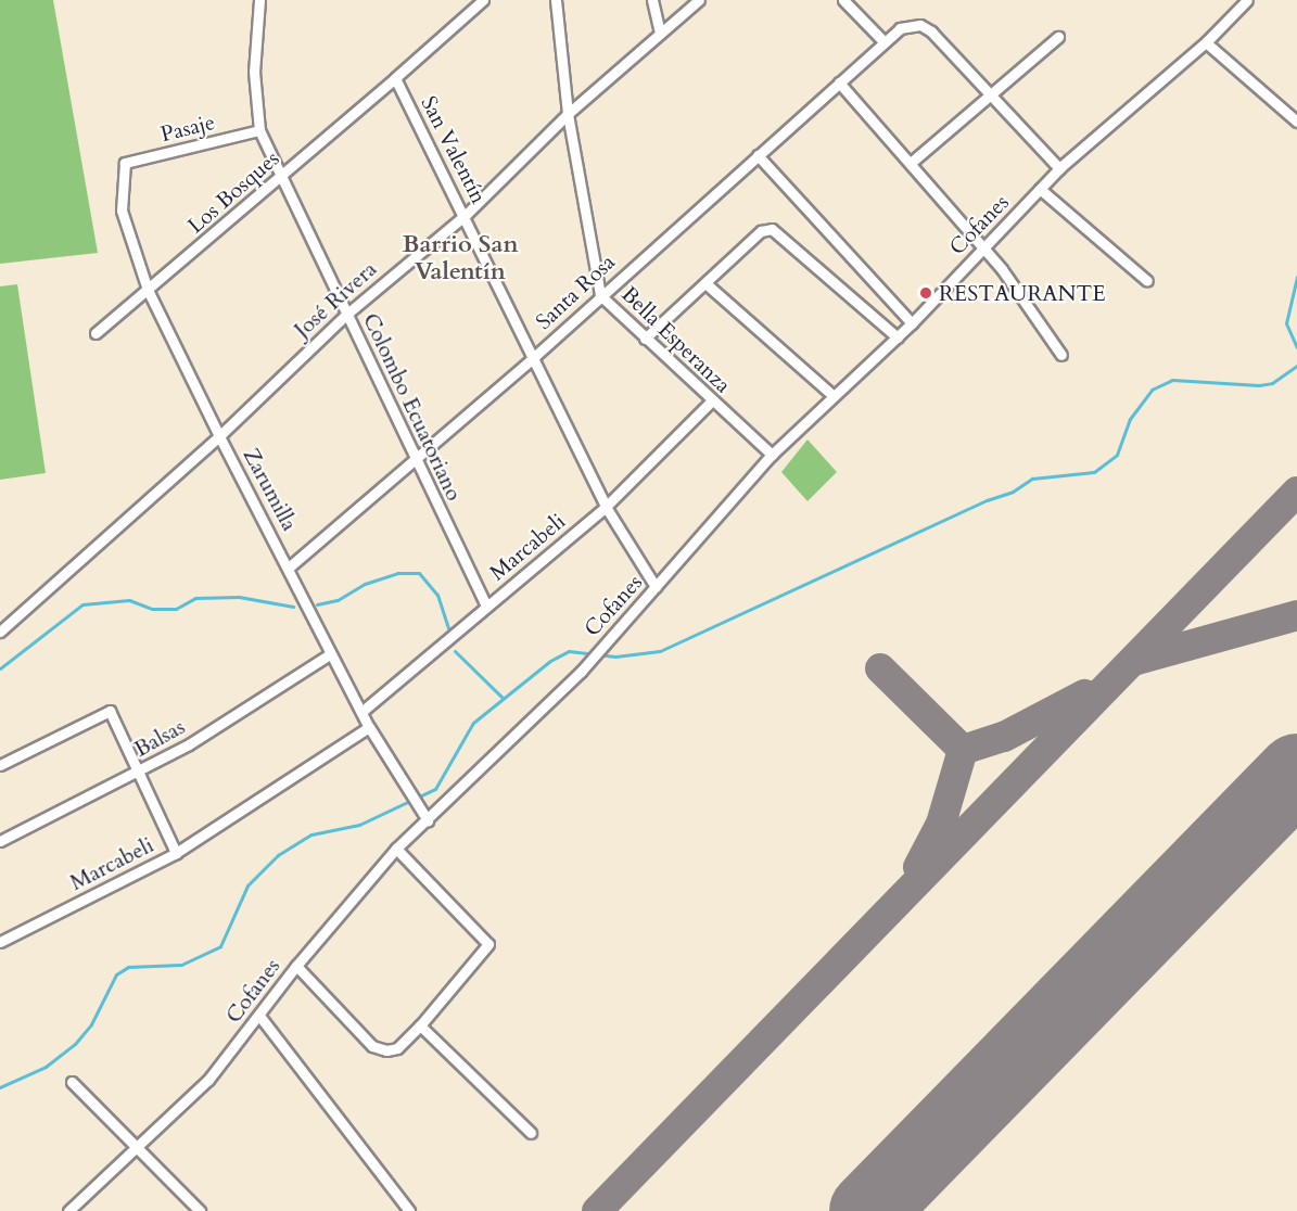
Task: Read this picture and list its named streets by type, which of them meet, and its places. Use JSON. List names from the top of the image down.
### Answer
{
  "streets": {
    "street": [
      "Pasaje",
      "San Valentín",
      "Los Bosques",
      "Cofanes",
      "Santa Rosa",
      "José Rivera",
      "Bella Esperanza",
      "Colombo Ecuatoriano",
      "Zarumilla",
      "Marcabeli",
      "Balsas"
    ]
  },
  "crossings": [
    ["Pasaje", "Colombo Ecuatoriano"],
    ["Pasaje", "Zarumilla"],
    ["San Valentín", "Los Bosques"],
    ["San Valentín", "Cofanes"],
    ["San Valentín", "Santa Rosa"],
    ["San Valentín", "José Rivera"],
    ["San Valentín", "Marcabeli"],
    ["Los Bosques", "Colombo Ecuatoriano"],
    ["Los Bosques", "Zarumilla"],
    ["Cofanes", "Bella Esperanza"],
    ["Cofanes", "Zarumilla"],
    ["Santa Rosa", "Bella Esperanza"],
    ["Santa Rosa", "Colombo Ecuatoriano"],
    ["Santa Rosa", "Zarumilla"],
    ["José Rivera", "Bella Esperanza"],
    ["José Rivera", "Colombo Ecuatoriano"],
    ["José Rivera", "Zarumilla"],
    ["Bella Esperanza", "Marcabeli"],
    ["Colombo Ecuatoriano", "Marcabeli"],
    ["Zarumilla", "Marcabeli"],
    ["Zarumilla", "Balsas"]
  ],
  "districts": ["Barrio San Valentín"],
  "places": ["RESTAURANTE"]
}
